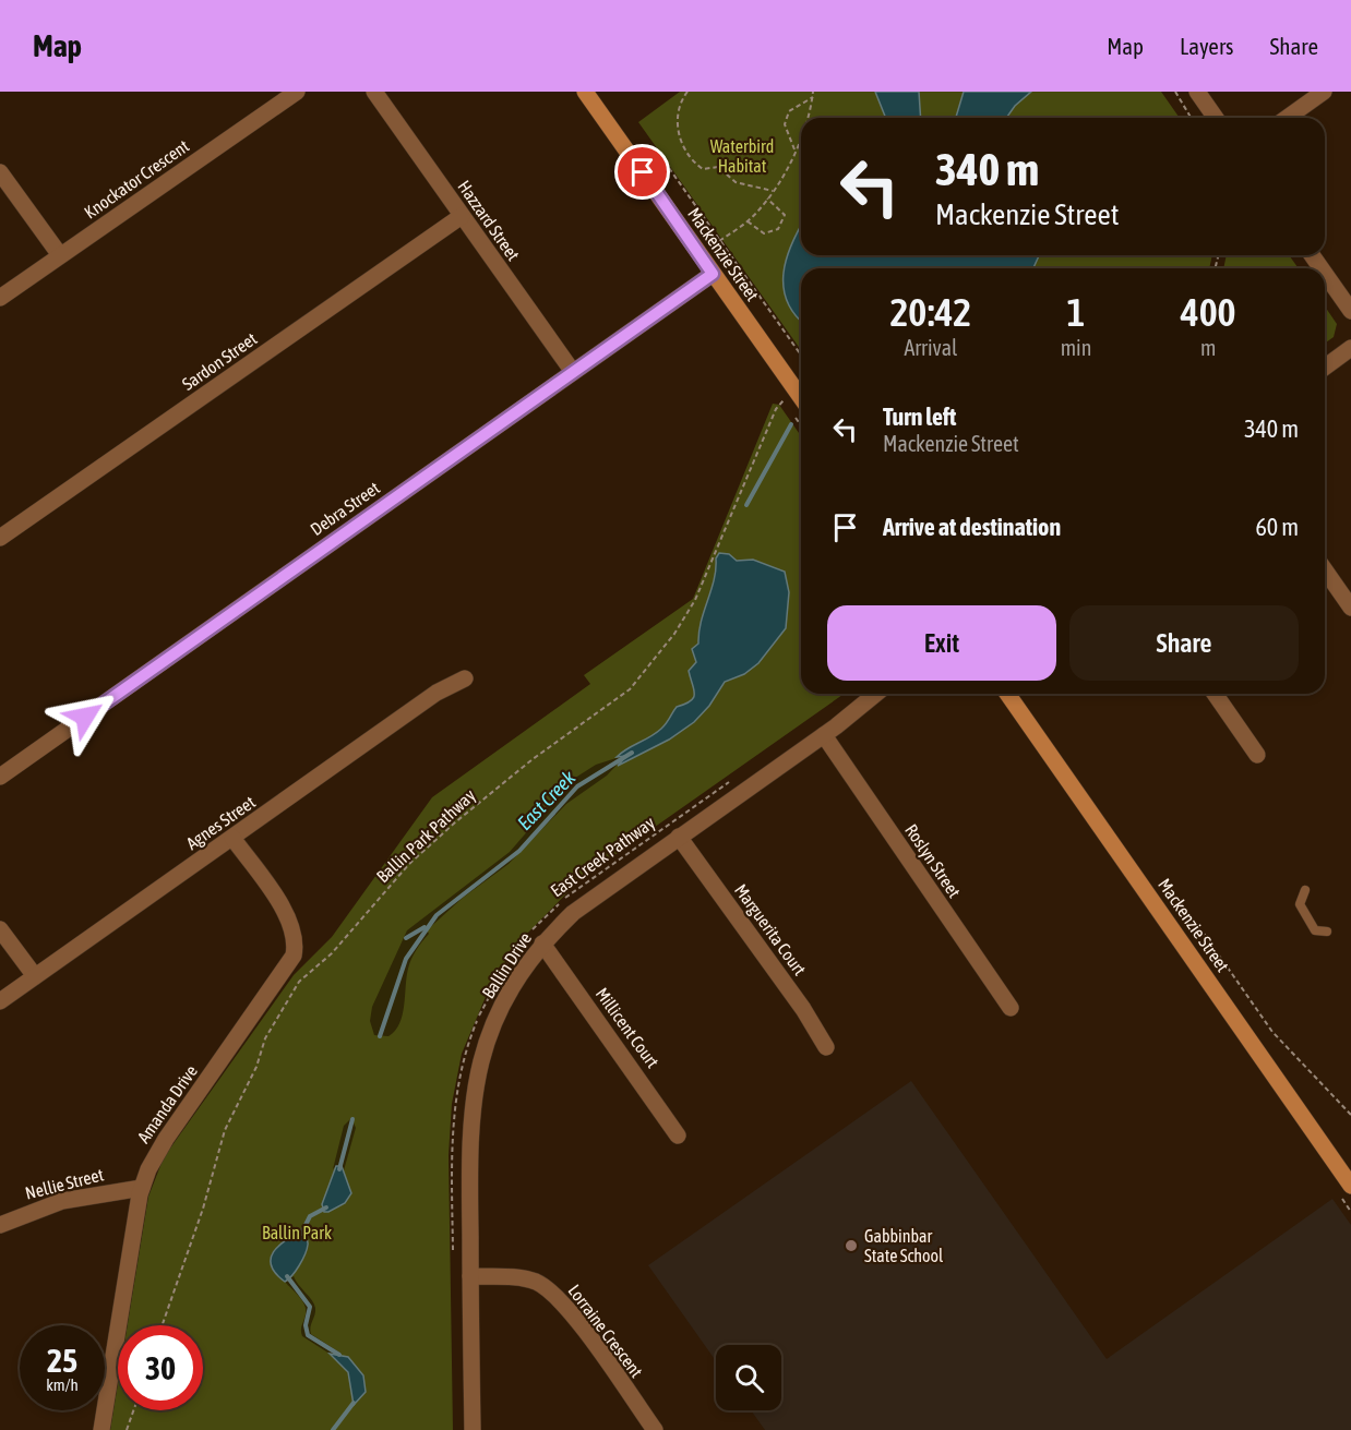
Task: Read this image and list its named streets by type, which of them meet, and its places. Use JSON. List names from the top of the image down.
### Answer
{
  "streets": {
    "main road": ["Mackenzie Street"],
    "street": [
      "Knockator Crescent",
      "Hazzard Street",
      "Sardon Street",
      "Debra Street",
      "Agnes Street",
      "Roslyn Street",
      "Marguerita Court",
      "Ballin Drive",
      "Millicent Court",
      "Amanda Drive",
      "Nellie Street",
      "Lorraine Crescent"
    ],
    "path": ["Ballin Park Pathway", "East Creek Pathway"]
  },
  "crossings": [
    ["Hazzard Street", "Sardon Street"],
    ["Hazzard Street", "Debra Street"],
    ["Mackenzie Street", "Debra Street"],
    ["Agnes Street", "Amanda Drive"],
    ["Roslyn Street", "Ballin Drive"],
    ["Marguerita Court", "Ballin Drive"],
    ["Ballin Drive", "Millicent Court"],
    ["Ballin Drive", "Lorraine Crescent"],
    ["Amanda Drive", "Nellie Street"]
  ],
  "water": ["East Creek"],
  "parks": ["Waterbird Habitat", "Ballin Park"],
  "places": ["Gabbinbar State School"],
  "page": {
    "header": "Map",
    "nav": ["Map", "Layers", "Share"],
    "turn": ["340 m", "Mackenzie Street"],
    "eta": [
      "20:42",
      "Arrival",
      "1",
      "min",
      "400",
      "m"
    ],
    "list": [
      {
        "name": "Turn left",
        "note": "Mackenzie Street",
        "value": "340 m"
      },
      {
        "name": "Arrive at destination",
        "value": "60 m"
      }
    ],
    "buttons": ["Exit", "Share"],
    "speed": "25 km/h",
    "limit": "30"
  }
}
